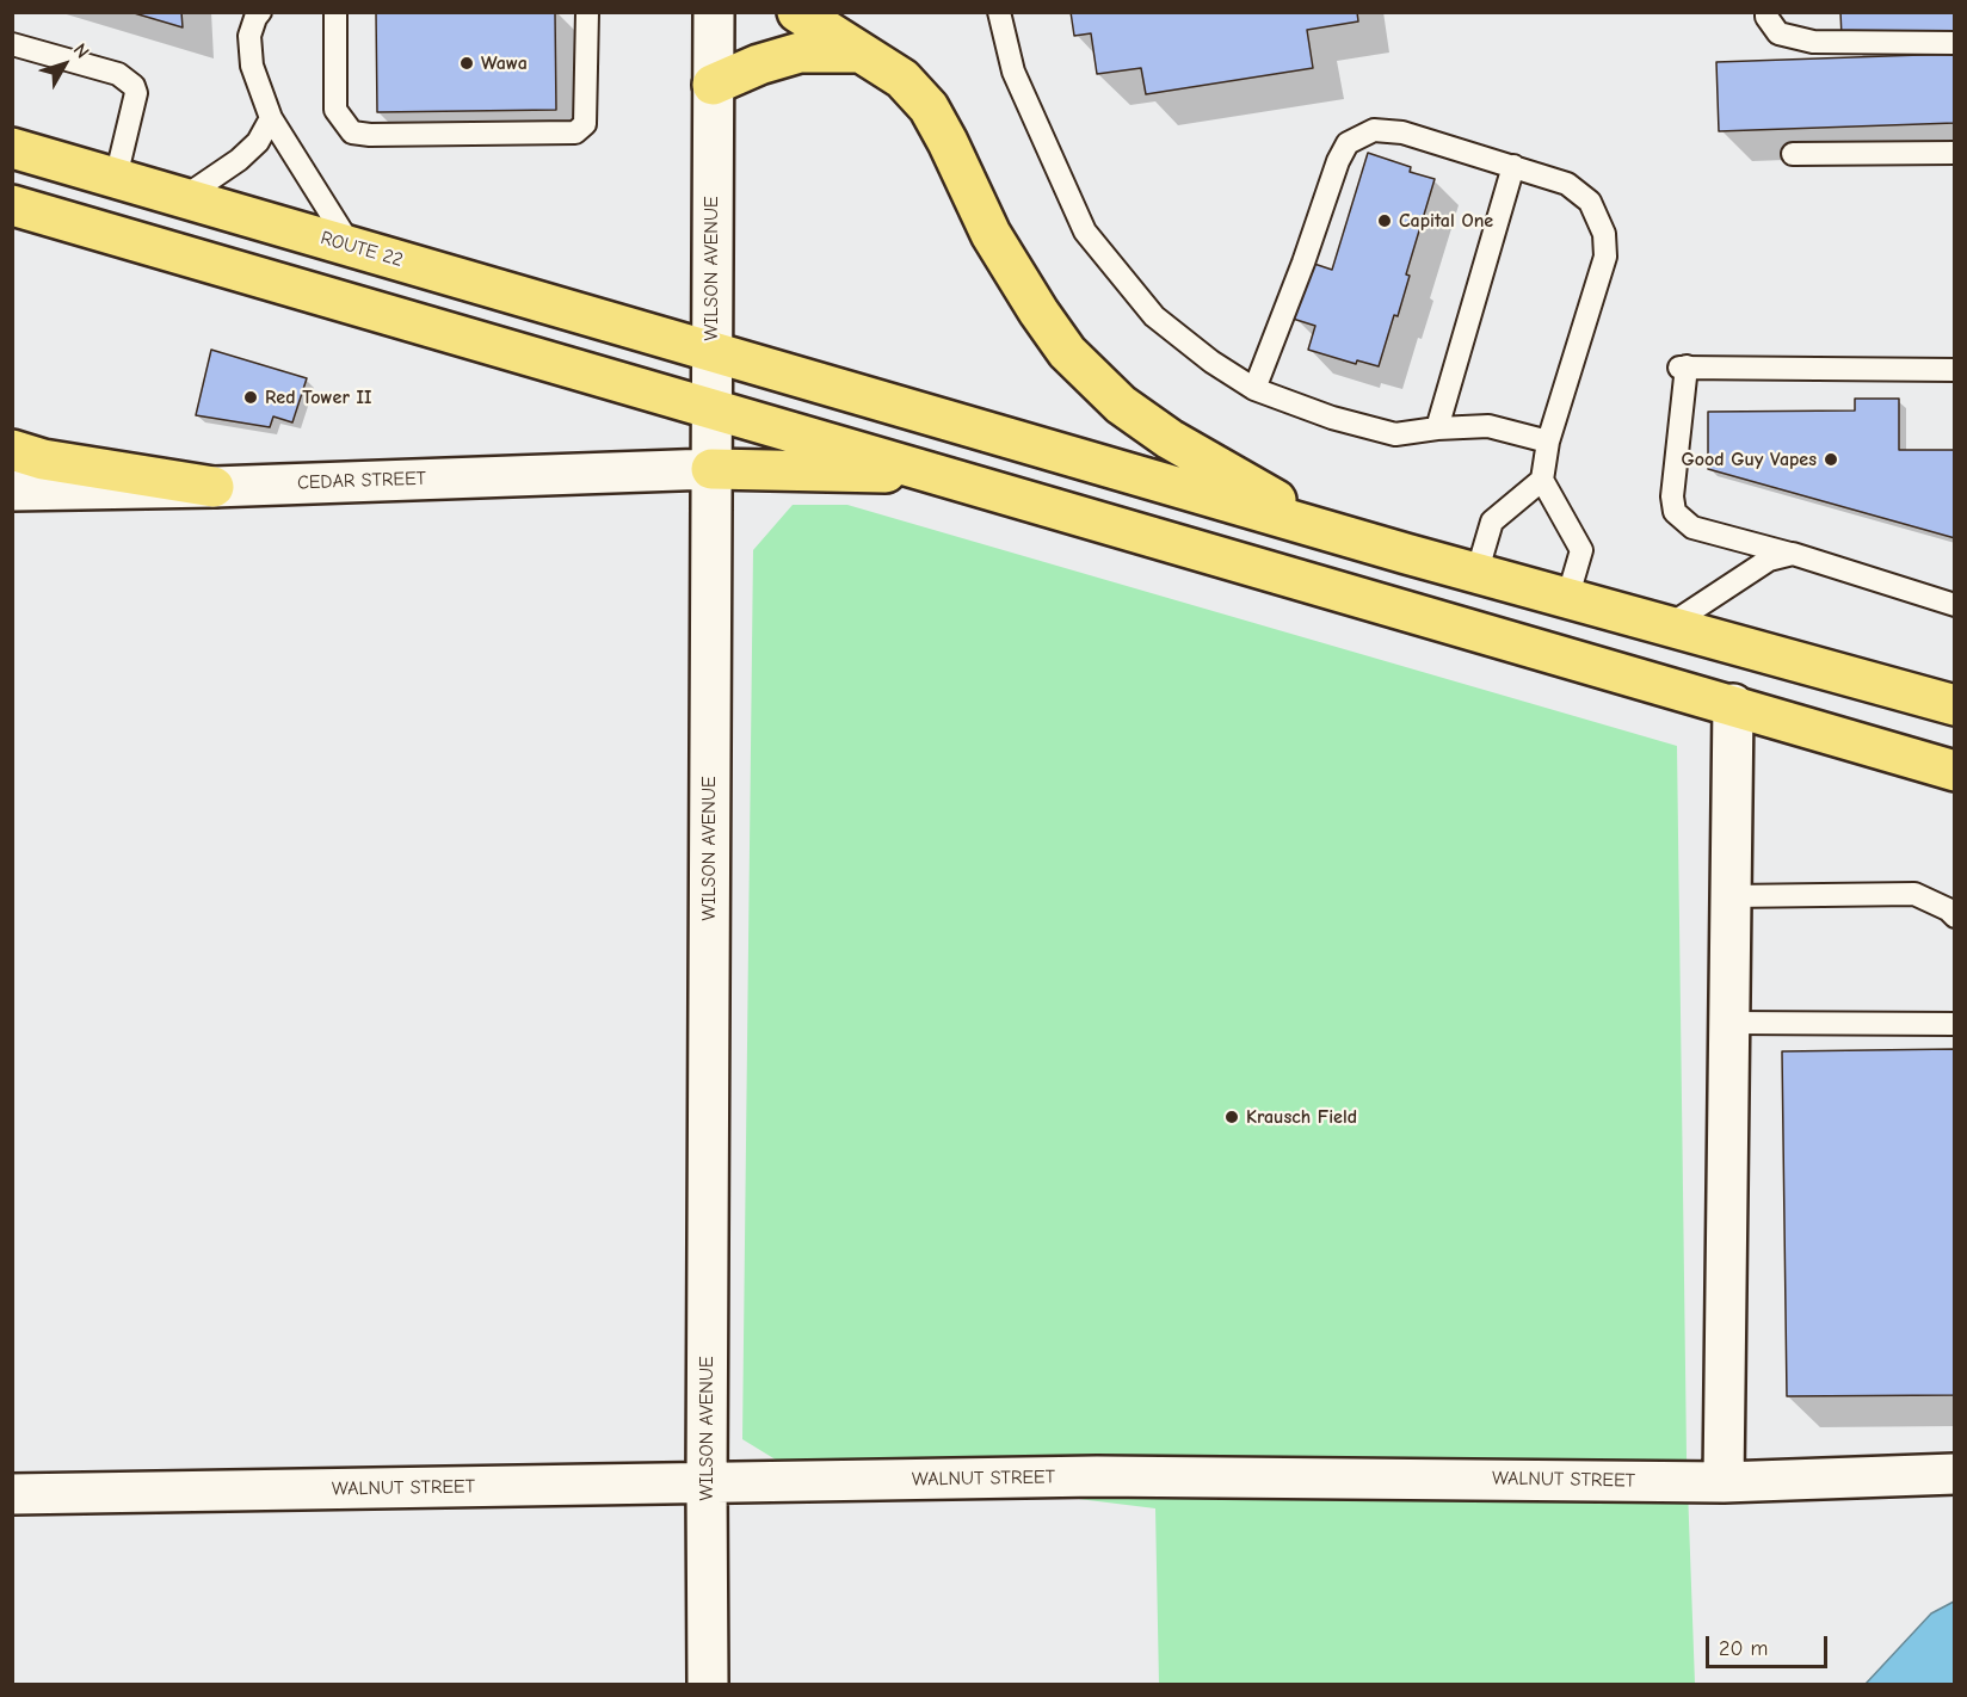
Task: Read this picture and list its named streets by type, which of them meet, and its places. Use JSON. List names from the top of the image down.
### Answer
{
  "streets": {
    "highway": ["ROUTE 22"],
    "street": ["WILSON AVENUE", "CEDAR STREET", "WALNUT STREET"]
  },
  "crossings": [
    ["ROUTE 22", "WILSON AVENUE"],
    ["WILSON AVENUE", "CEDAR STREET"],
    ["WILSON AVENUE", "WALNUT STREET"]
  ],
  "places": [
    "Wawa",
    "Capital One",
    "Red Tower II",
    "Good Guy Vapes",
    "Krausch Field"
  ],
  "scale_bar": "20 m",
  "north": "top right"
}
